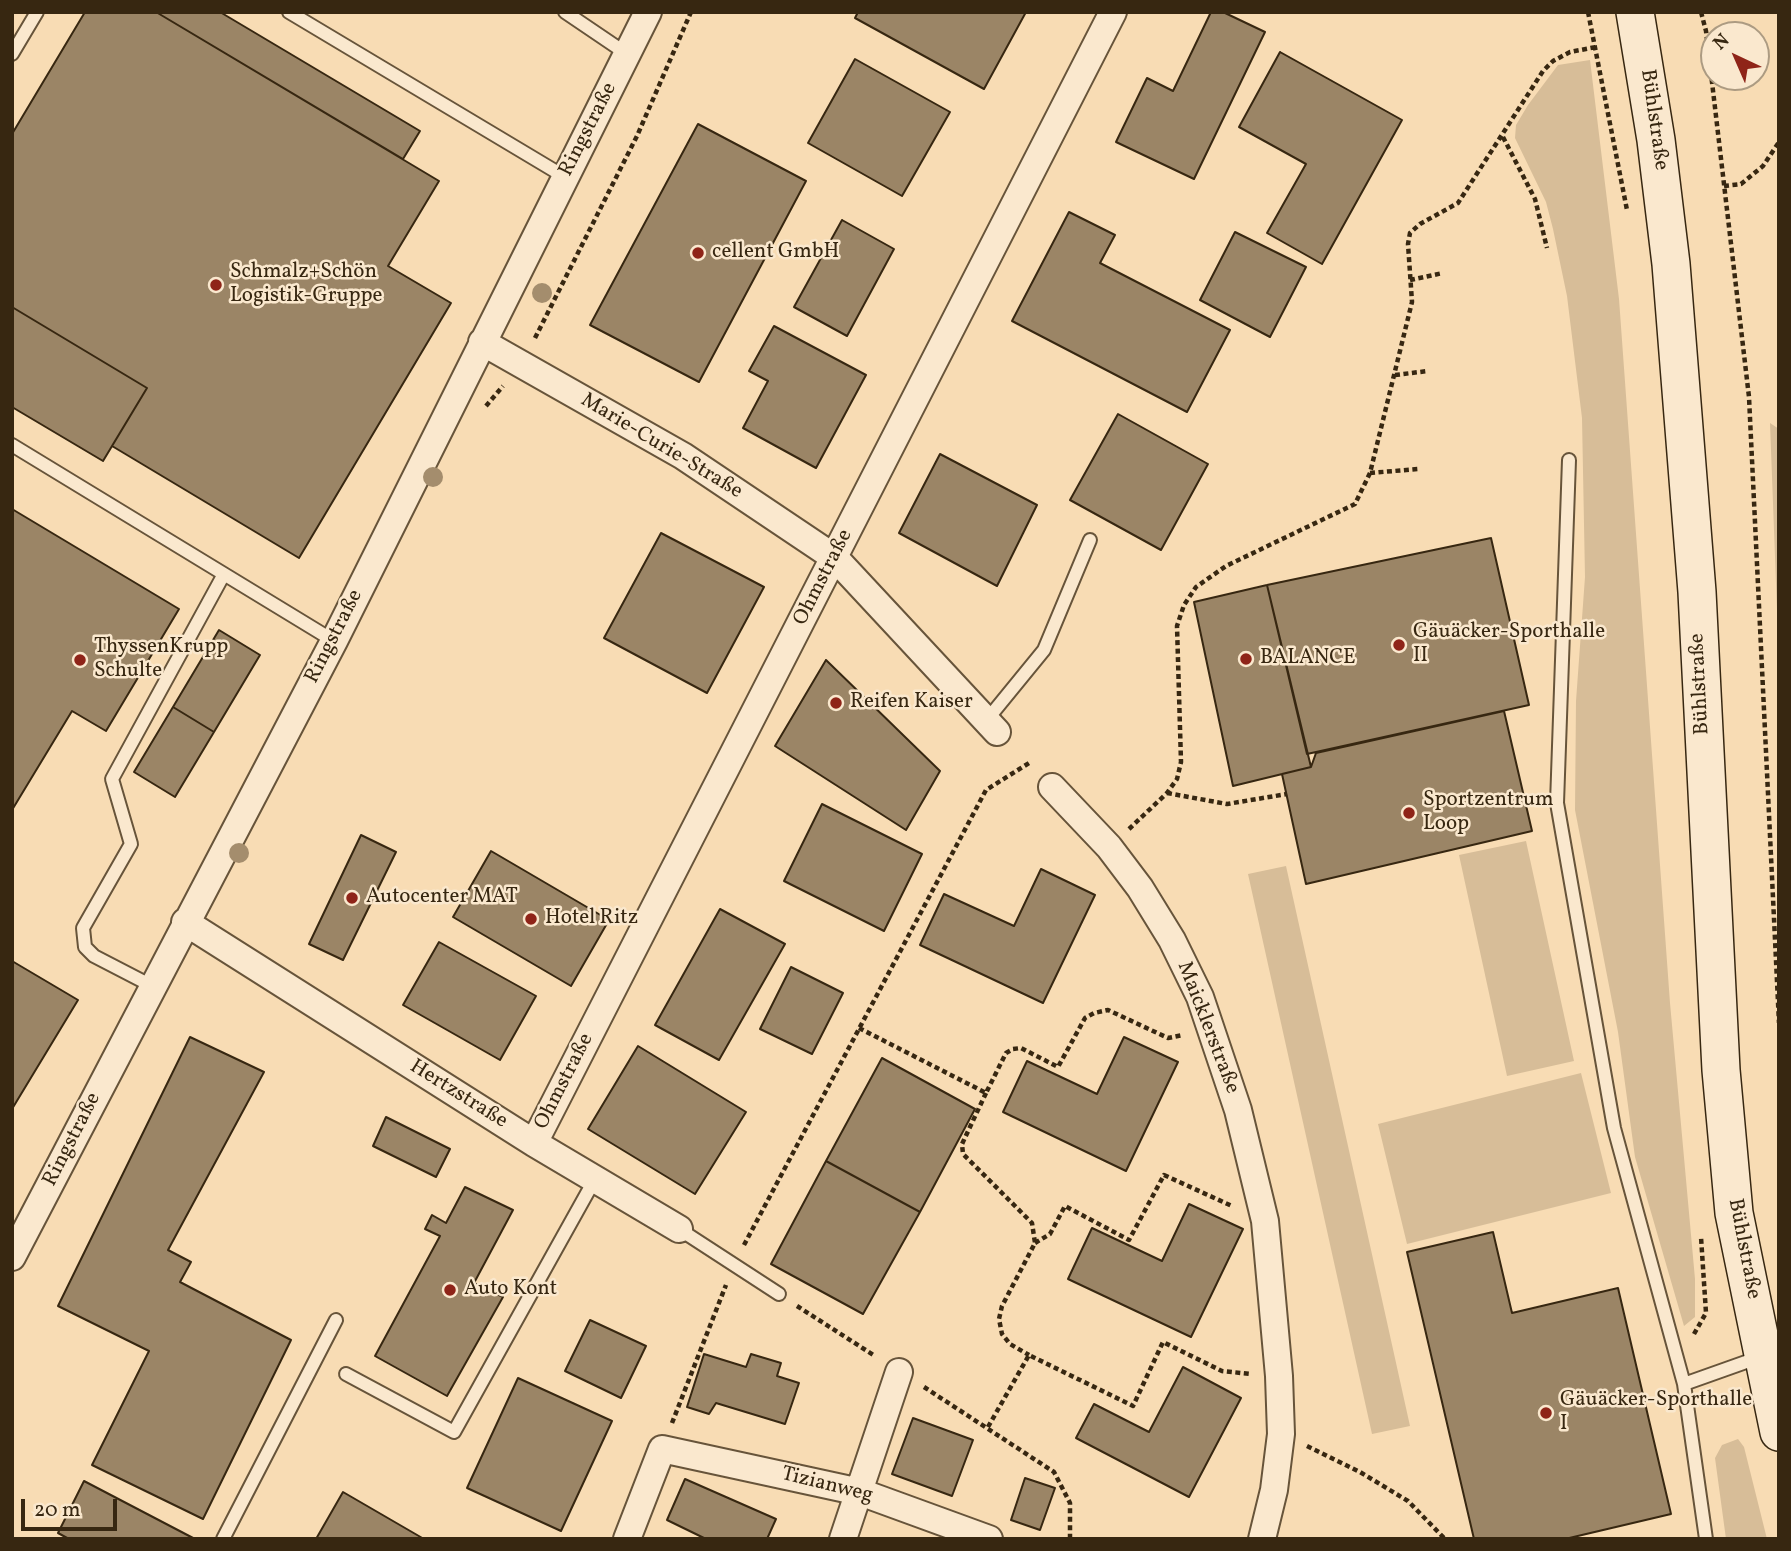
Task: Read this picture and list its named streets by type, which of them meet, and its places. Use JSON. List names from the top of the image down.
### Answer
{
  "streets": {
    "main road": ["Bühlstraße"],
    "street": [
      "Ringstraße",
      "Marie-Curie-Straße",
      "Ohmstraße",
      "Maicklerstraße",
      "Hertzstraße",
      "Tizianweg"
    ]
  },
  "crossings": [
    ["Ringstraße", "Marie-Curie-Straße"],
    ["Ringstraße", "Hertzstraße"],
    ["Marie-Curie-Straße", "Ohmstraße"],
    ["Ohmstraße", "Hertzstraße"]
  ],
  "places": [
    "cellent GmbH",
    "Schmalz+Schön Logistik-Gruppe",
    "Gäuäcker-Sporthalle II",
    "BALANCE",
    "ThyssenKrupp Schulte",
    "Reifen Kaiser",
    "Sportzentrum Loop",
    "Autocenter MAT",
    "Hotel Ritz",
    "Auto Kont",
    "Gäuäcker-Sporthalle I"
  ],
  "scale_bar": "20 m",
  "north": "top left"
}
